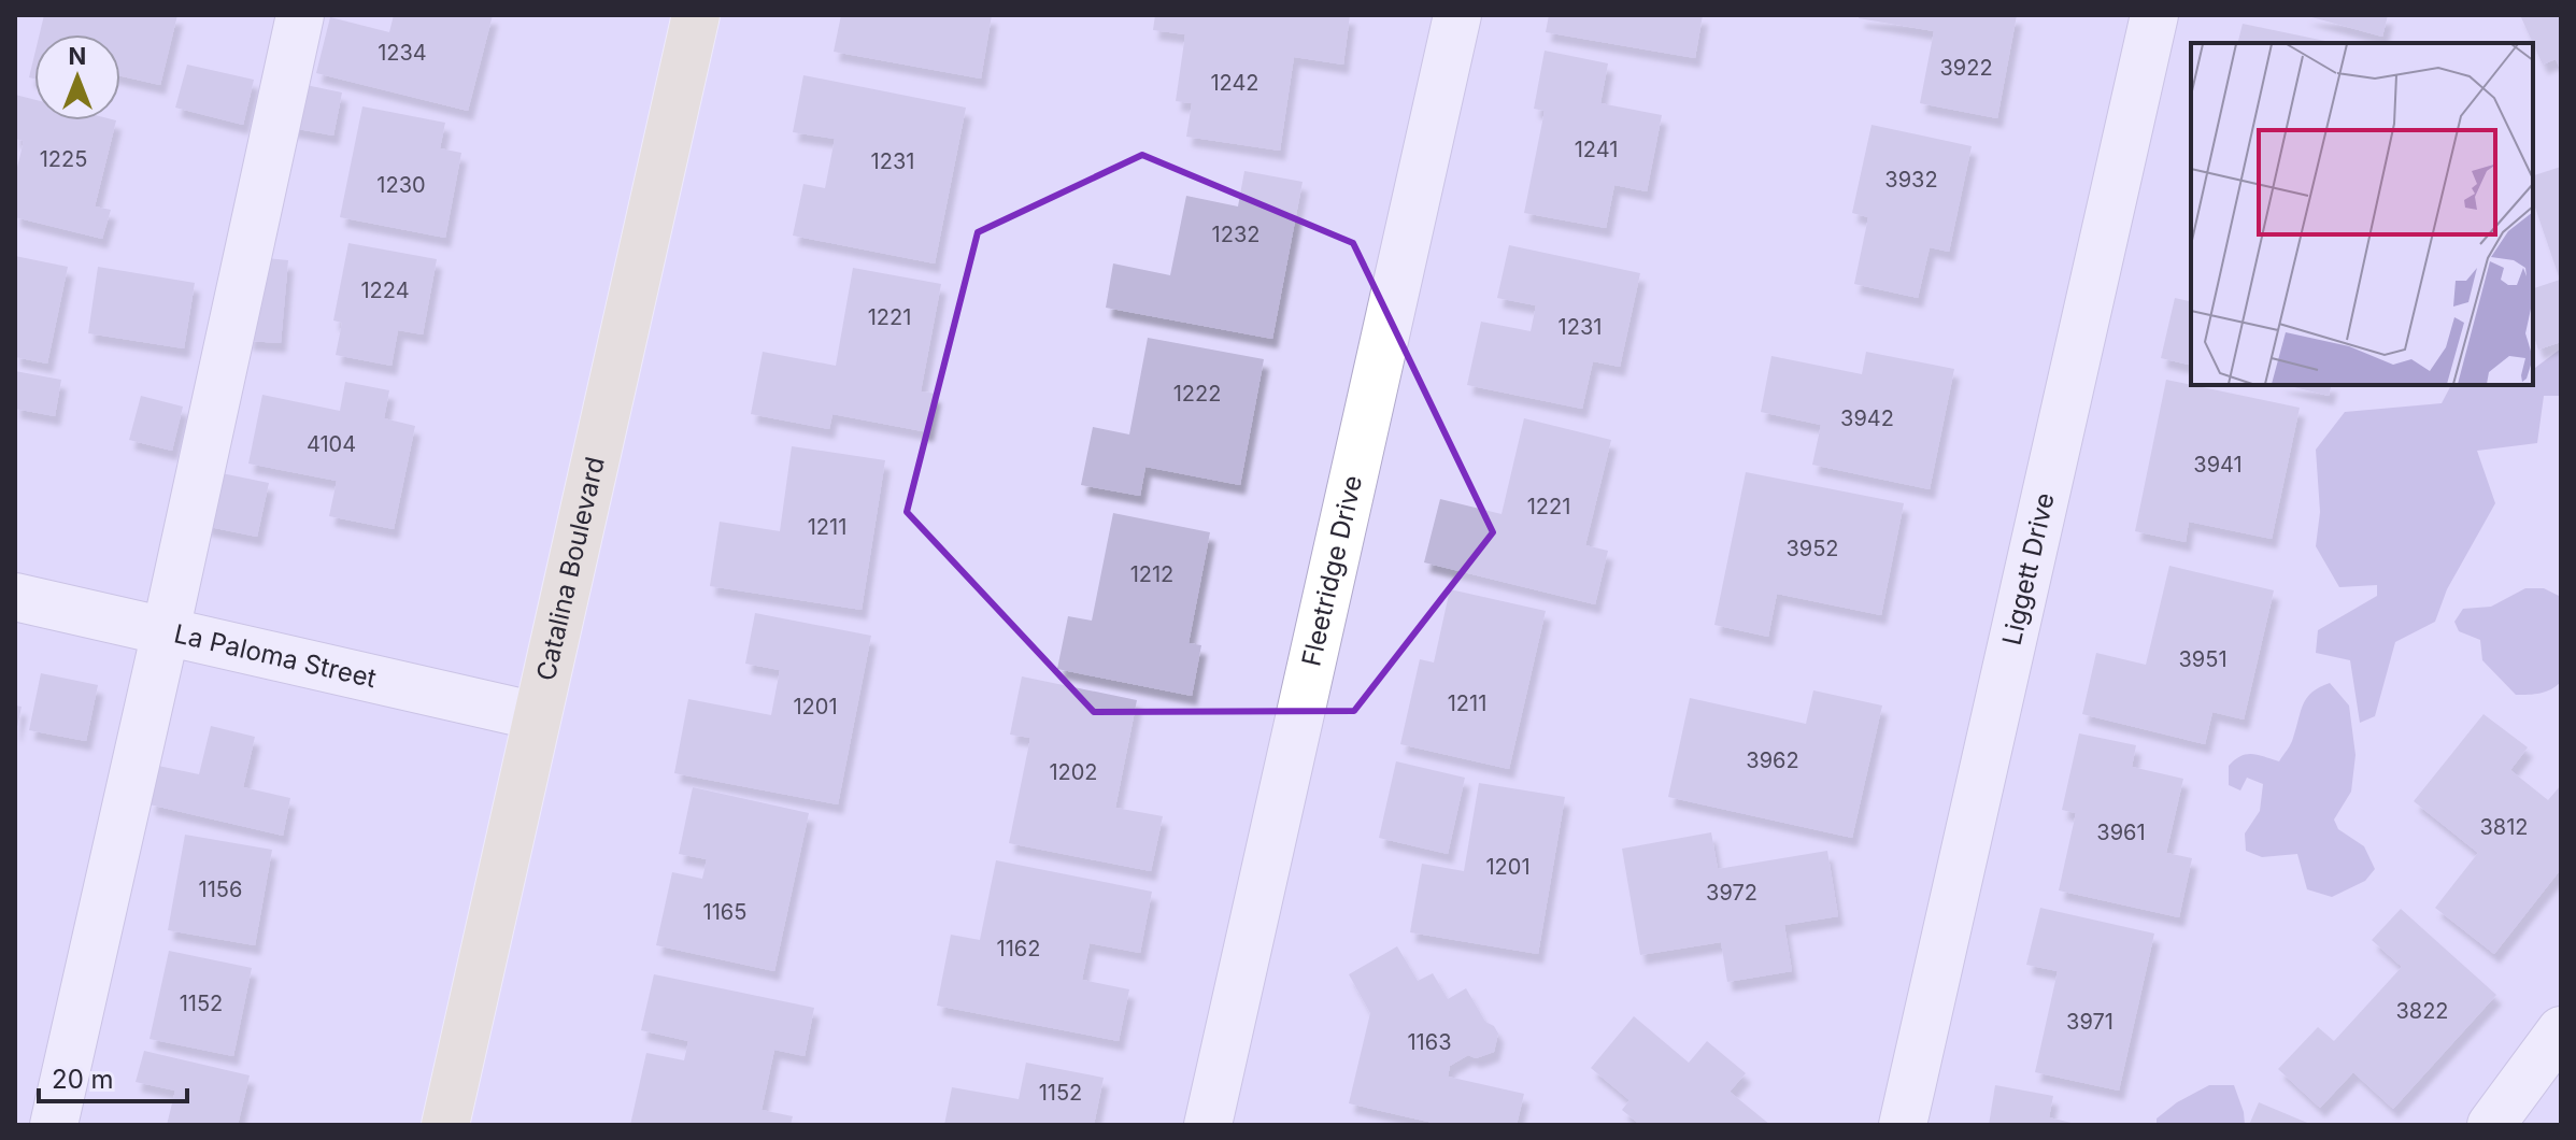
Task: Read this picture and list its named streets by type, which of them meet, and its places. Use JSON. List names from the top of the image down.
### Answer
{
  "streets": {
    "main road": ["Catalina Boulevard"],
    "street": ["Fleetridge Drive", "Liggett Drive", "La Paloma Street"]
  },
  "crossings": [
    ["Catalina Boulevard", "La Paloma Street"]
  ],
  "house_numbers": [
    "1234",
    "3922",
    "1242",
    "1241",
    "1225",
    "1231",
    "3932",
    "1230",
    "1232",
    "1224",
    "1221",
    "1231",
    "1222",
    "3942",
    "4104",
    "3941",
    "1221",
    "1211",
    "3952",
    "1212",
    "3951",
    "1211",
    "1201",
    "3962",
    "1202",
    "3812",
    "3961",
    "1201",
    "1156",
    "3972",
    "1165",
    "1162",
    "1152",
    "3822",
    "3971",
    "1163",
    "1152"
  ],
  "scale_bar": "20 m",
  "north": "top"
}
